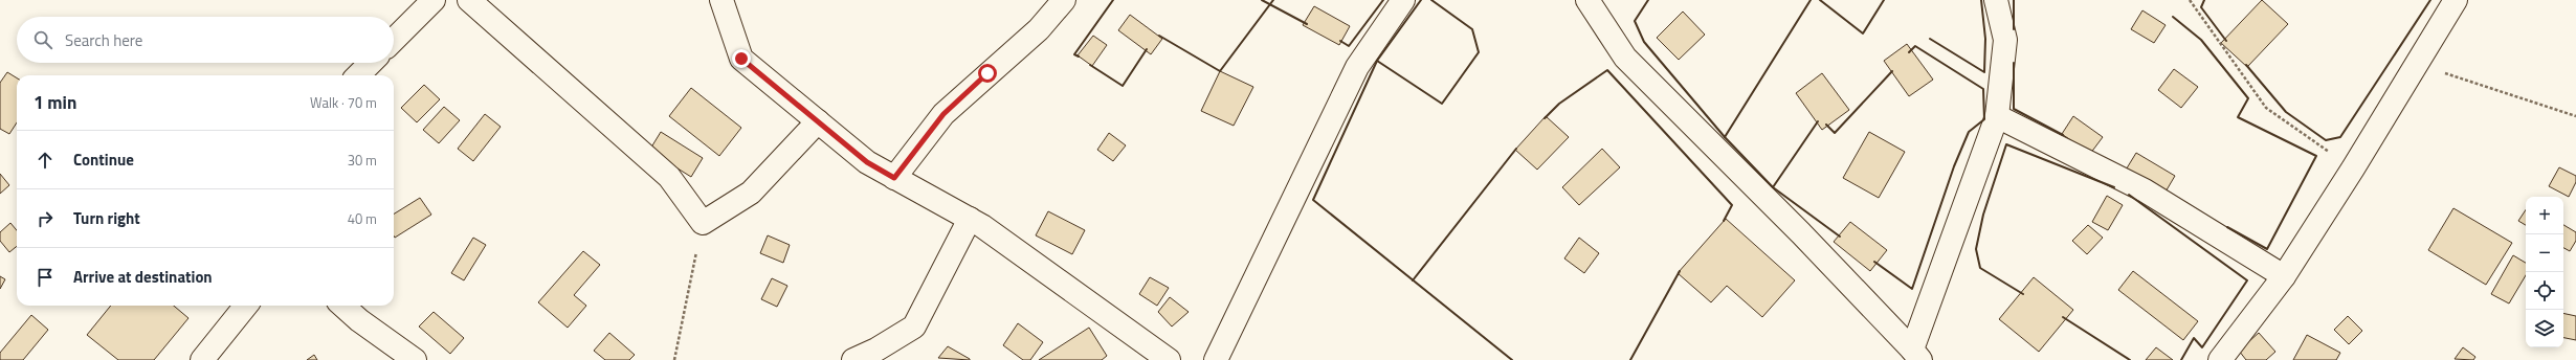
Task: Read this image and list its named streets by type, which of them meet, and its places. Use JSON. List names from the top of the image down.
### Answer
{
  "page": {
    "search": "Search here",
    "heading": ["1 min", "Walk · 70 m"],
    "list": [
      ["Continue", "30 m"],
      ["Turn right", "40 m"],
      "Arrive at destination"
    ],
    "map_buttons": ["+", "−"]
  }
}
